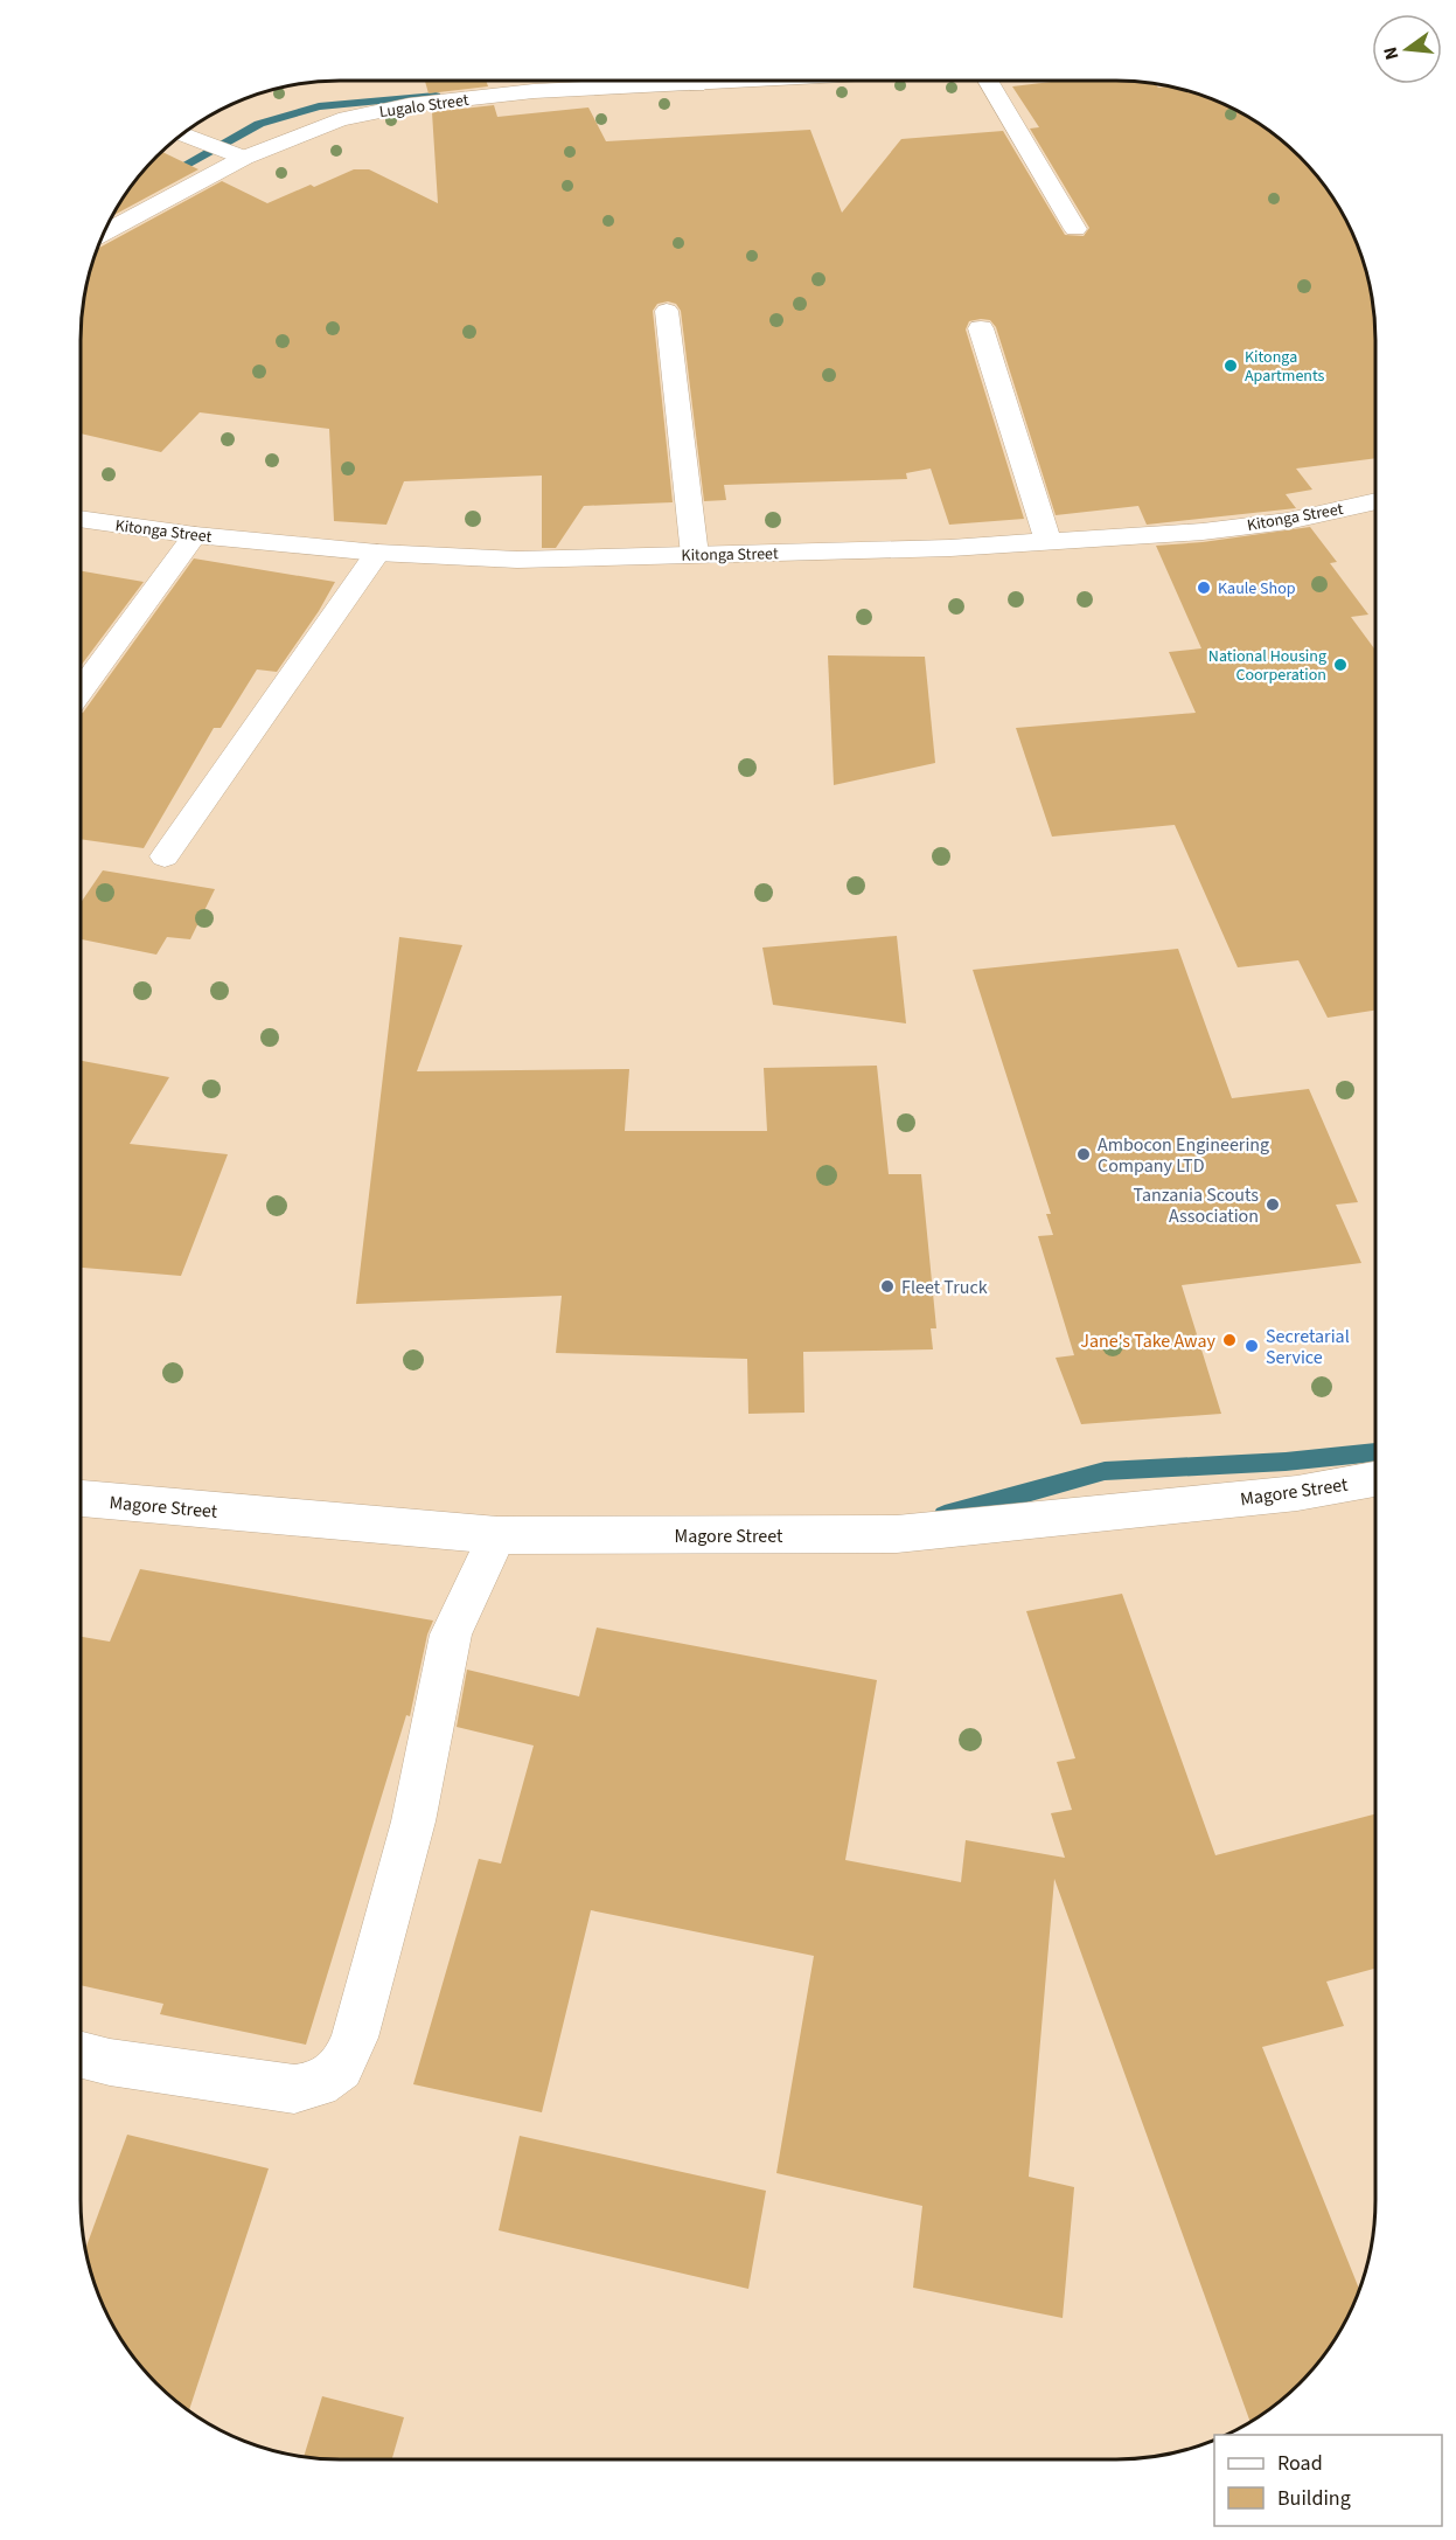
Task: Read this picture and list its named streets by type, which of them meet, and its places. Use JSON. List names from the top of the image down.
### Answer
{
  "streets": {
    "street": ["Lugalo Street", "Kitonga Street", "Magore Street"]
  },
  "places": [
    "Kitonga Apartments",
    "Kaule Shop",
    "National Housing Coorperation",
    "Ambocon Engineering Company LTD",
    "Tanzania Scouts Association",
    "Fleet Truck",
    "Jane's Take Away",
    "Secretarial Service"
  ],
  "legend": ["Road", "Building"],
  "north": "left"
}
